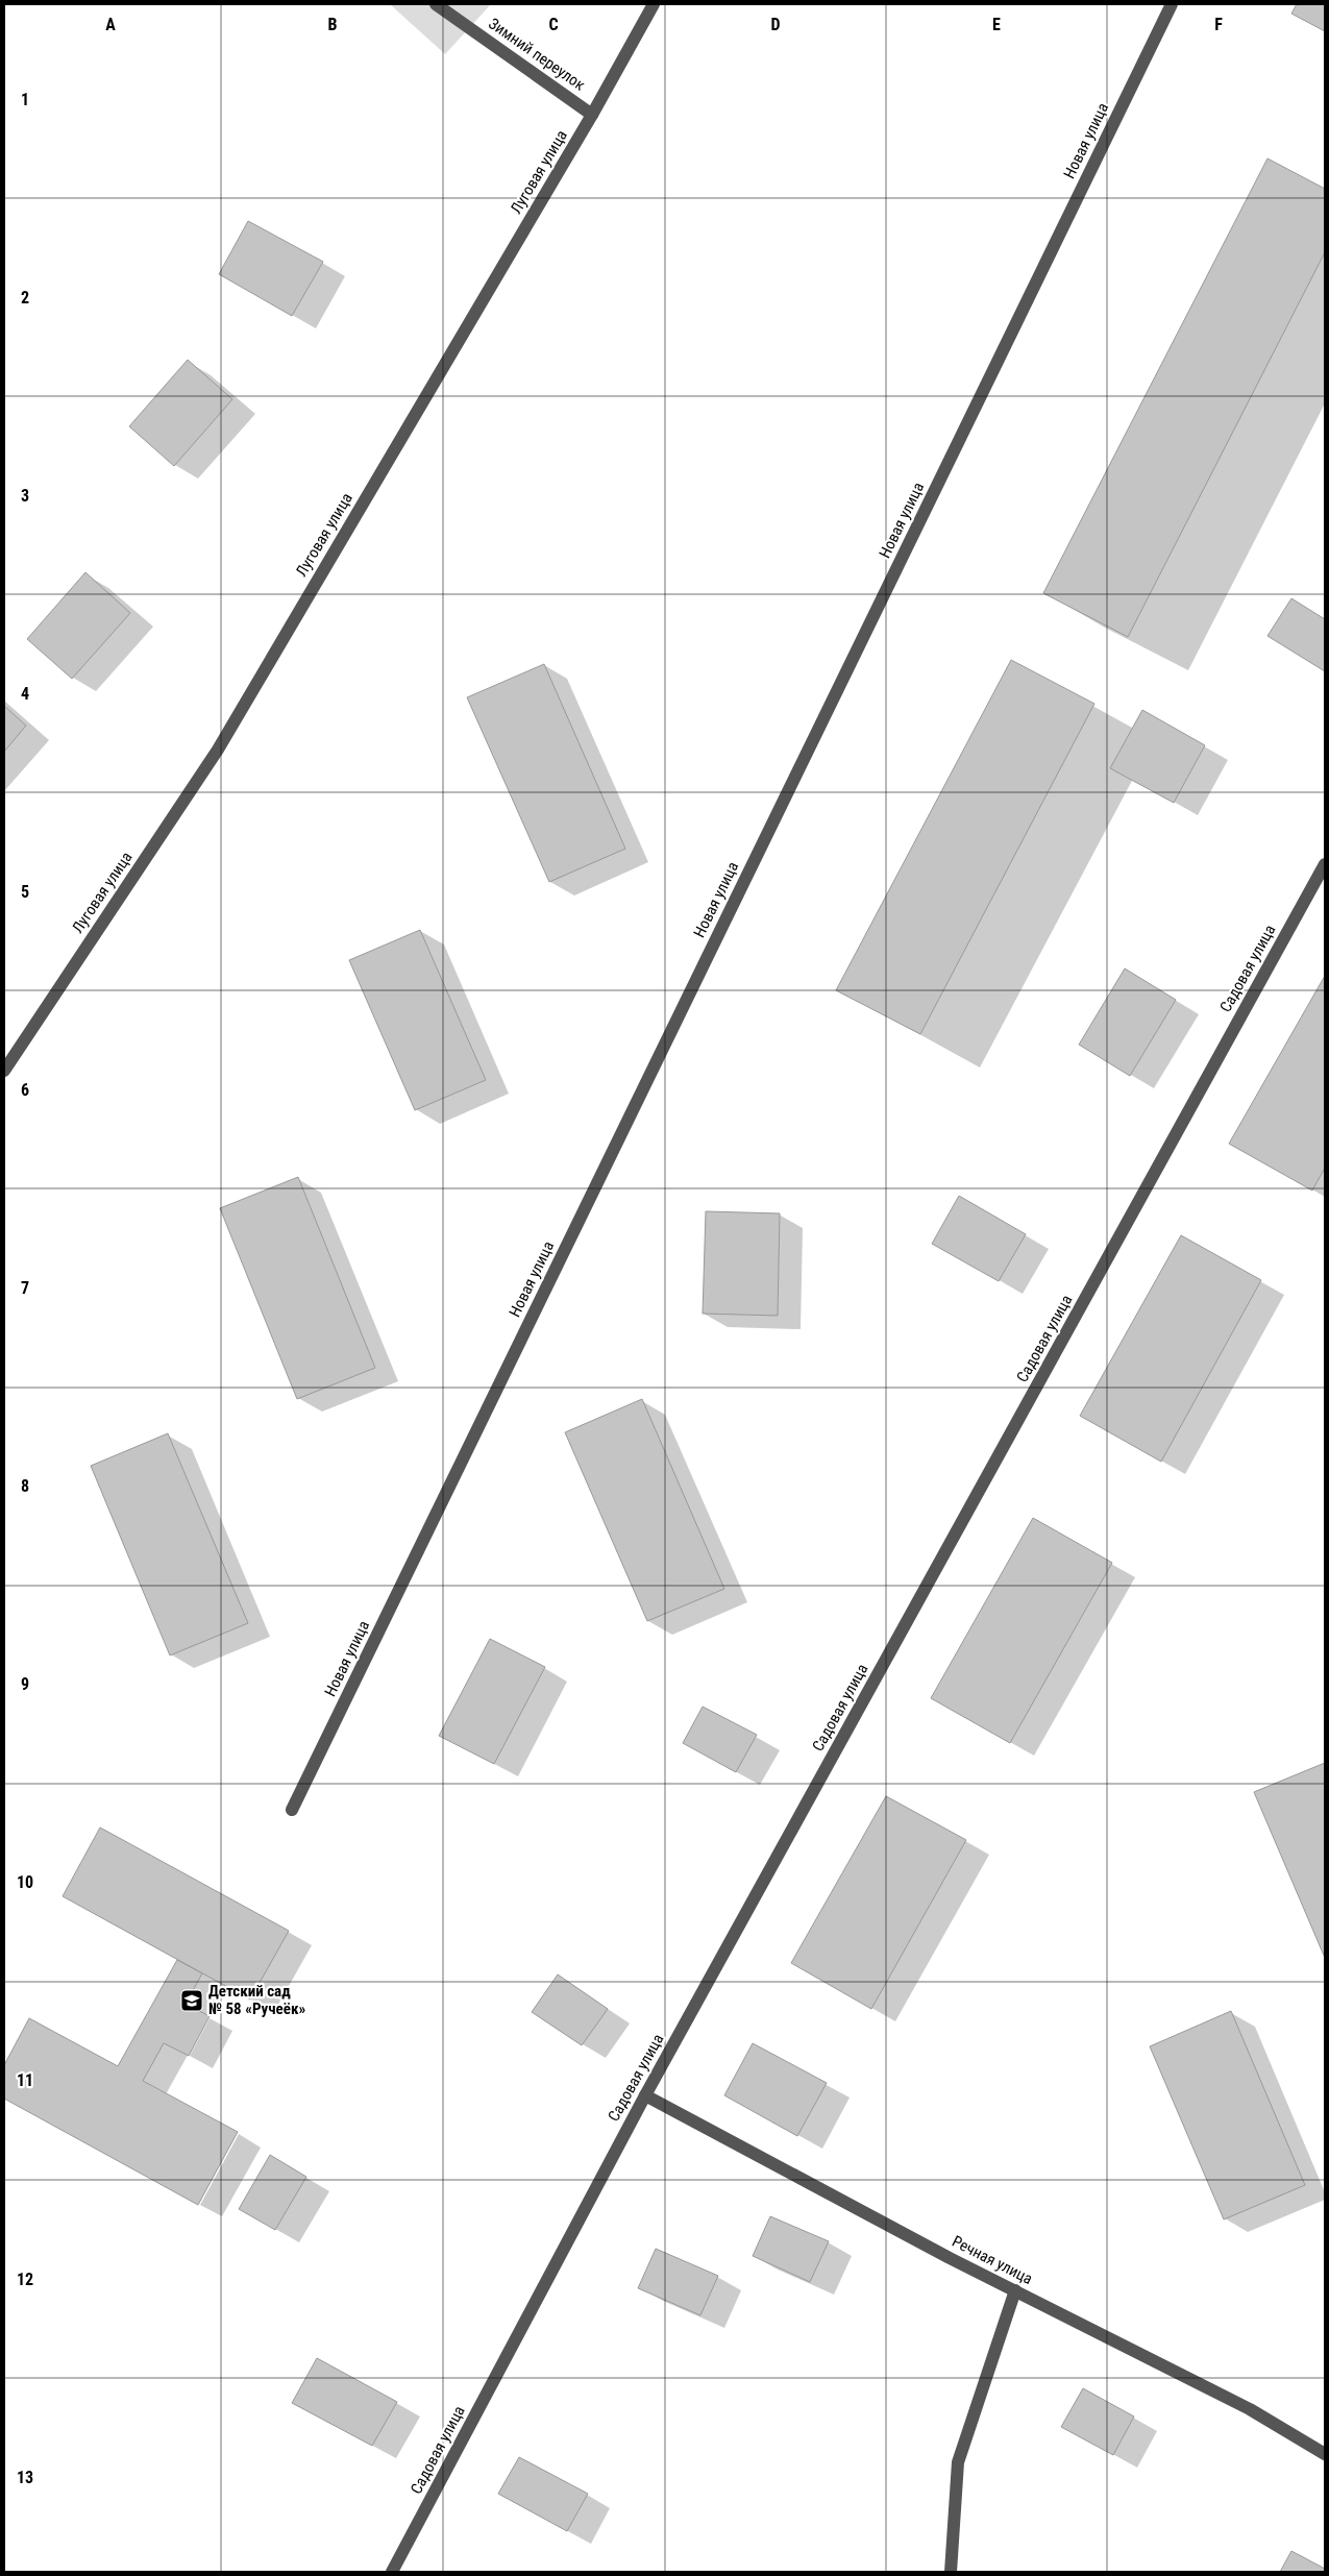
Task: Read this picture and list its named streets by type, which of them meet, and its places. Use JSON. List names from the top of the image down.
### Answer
{
  "streets": {
    "street": [
      "Зимний переулок",
      "Новая улица",
      "Луговая улица",
      "Садовая улица",
      "Речная улица"
    ]
  },
  "crossings": [
    ["Зимний переулок", "Луговая улица"],
    ["Садовая улица", "Речная улица"]
  ],
  "places": {
    "school or university": ["Детский сад № 58 «Ручеёк»"]
  },
  "grid": {
    "columns": [
      "A",
      "B",
      "C",
      "D",
      "E",
      "F"
    ],
    "rows": [
      "1",
      "2",
      "3",
      "4",
      "5",
      "6",
      "7",
      "8",
      "9",
      "10",
      "11",
      "12",
      "13"
    ]
  }
}
